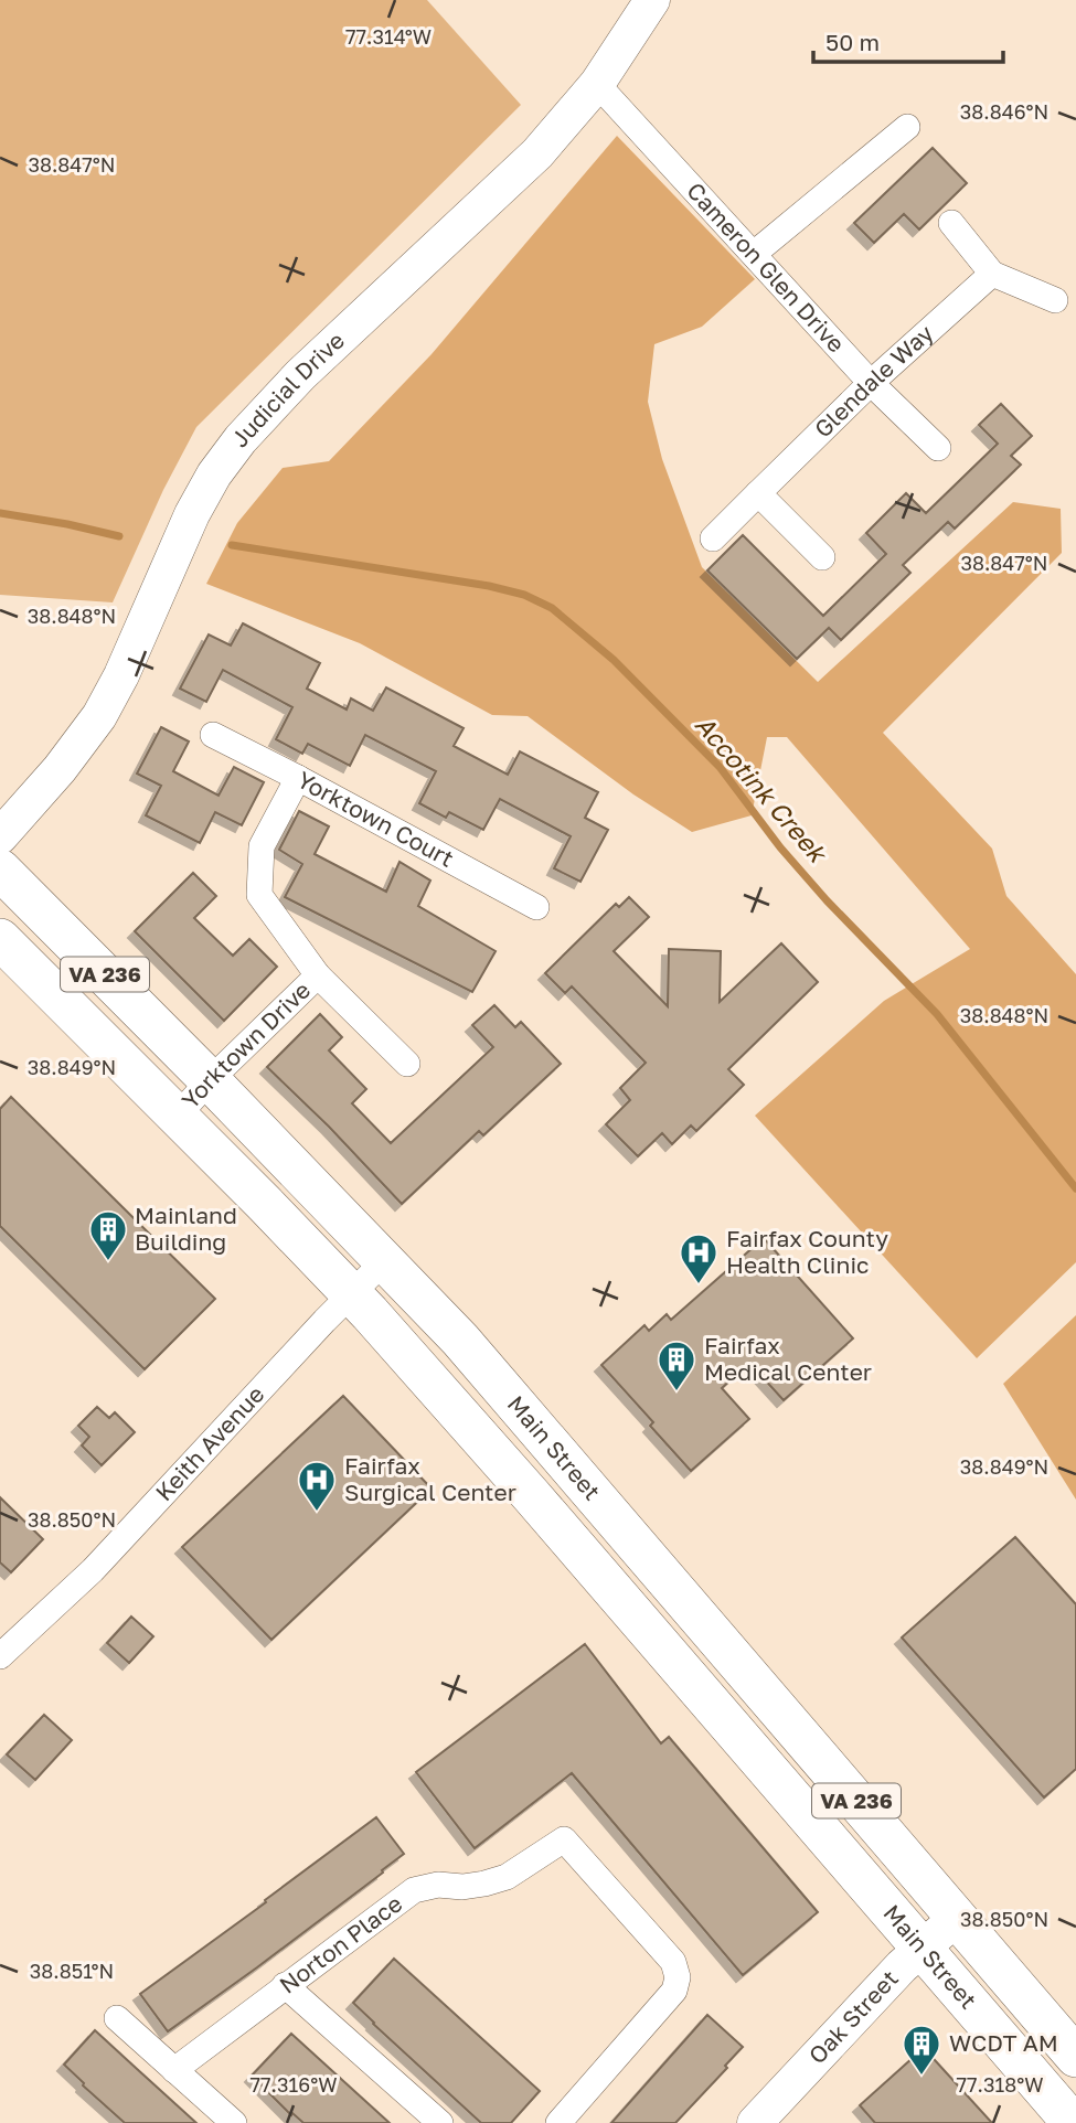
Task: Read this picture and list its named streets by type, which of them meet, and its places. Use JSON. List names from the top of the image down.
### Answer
{
  "streets": {
    "main road": ["VA 236", "Main Street"],
    "street": [
      "Cameron Glen Drive",
      "Glendale Way",
      "Judicial Drive",
      "Yorktown Court",
      "Yorktown Drive",
      "Keith Avenue",
      "Norton Place",
      "Oak Street"
    ]
  },
  "crossings": [
    ["Cameron Glen Drive", "Glendale Way"],
    ["Cameron Glen Drive", "Judicial Drive"],
    ["Yorktown Court", "Yorktown Drive"],
    ["Yorktown Drive", "Main Street"],
    ["Keith Avenue", "Main Street"],
    ["Main Street", "Oak Street"]
  ],
  "water": ["Accotink Creek"],
  "places": {
    "building": ["Mainland Building", "Fairfax Medical Center", "WCDT AM"],
    "hospital": ["Fairfax County Health Clinic", "Fairfax Surgical Center"]
  },
  "scale_bar": "50 m",
  "coordinates": [
    "77.314°W",
    "38.846°N",
    "38.847°N",
    "38.848°N",
    "38.849°N",
    "38.850°N",
    "38.851°N",
    "77.316°W",
    "77.318°W"
  ]
}
